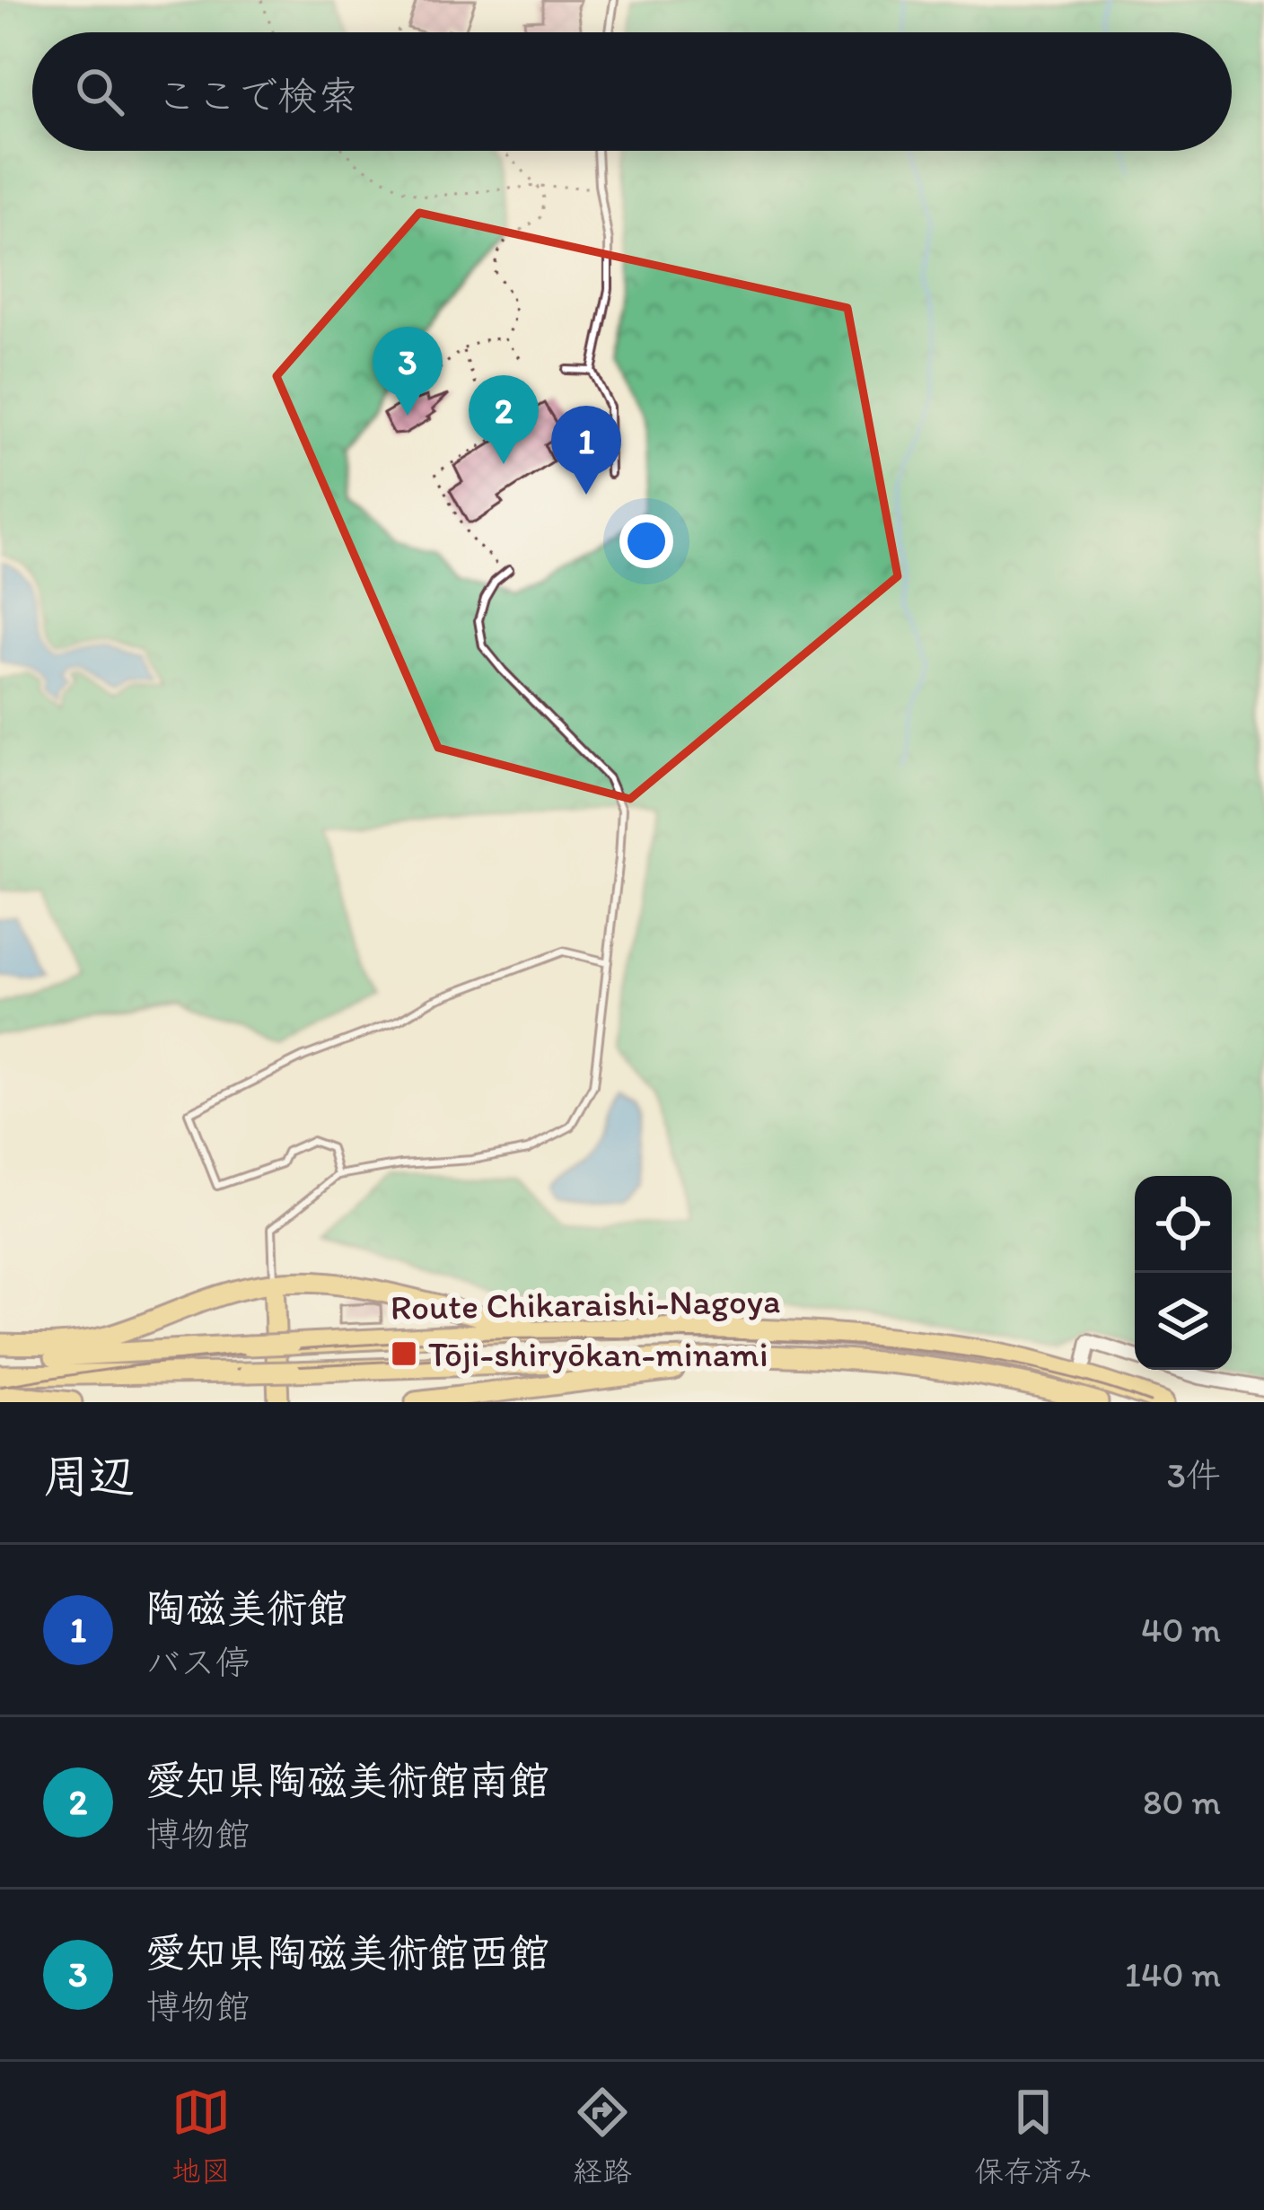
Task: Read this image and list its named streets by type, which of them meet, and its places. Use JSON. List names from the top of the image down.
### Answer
{
  "streets": {
    "main road": ["Route Chikaraishi-Nagoya"]
  },
  "places": {
    "transit": ["Tōji-shiryōkan-minami"]
  },
  "page": {
    "search": "ここで検索",
    "pins": ["3", "2", "1"],
    "heading": ["周辺", "3件"],
    "list": [
      {
        "mark": "1",
        "name": "陶磁美術館",
        "note": "バス停",
        "value": "40 m"
      },
      {
        "mark": "2",
        "name": "愛知県陶磁美術館南館",
        "note": "博物館",
        "value": "80 m"
      },
      {
        "mark": "3",
        "name": "愛知県陶磁美術館西館",
        "note": "博物館",
        "value": "140 m"
      }
    ],
    "nav": ["地図", "経路", "保存済み"]
  }
}
